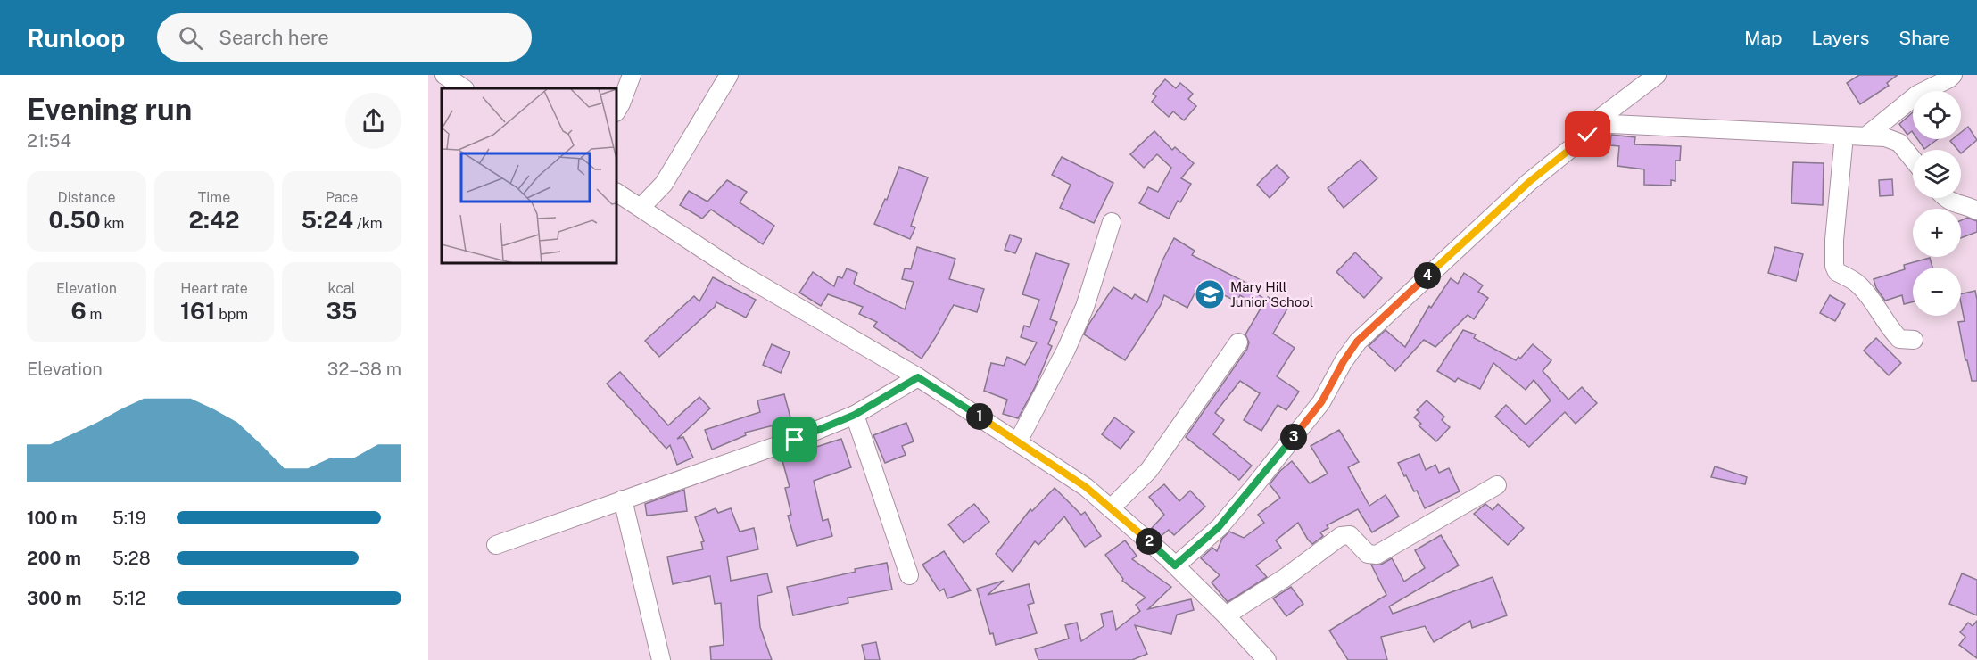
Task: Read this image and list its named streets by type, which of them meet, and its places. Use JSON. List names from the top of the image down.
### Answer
{
  "places": {
    "school or university": ["Mary Hill Junior School"]
  },
  "page": {
    "header": "Runloop",
    "search": "Search here",
    "nav": ["Map", "Layers", "Share"],
    "heading": ["Evening run", "21:54"],
    "map_buttons": ["+", "−"],
    "stats": [
      ["Distance", "0.50 km"],
      ["Time", "2:42"],
      ["Pace", "5:24 /km"],
      ["Elevation", "6 m"],
      ["Heart rate", "161 bpm"],
      ["kcal", "35"]
    ],
    "pins": [
      "4",
      "1",
      "3",
      "2"
    ],
    "chart": ["Elevation", "32–38 m"],
    "list": [
      {
        "name": "100 m",
        "note": "5:19"
      },
      {
        "name": "200 m",
        "note": "5:28"
      },
      {
        "name": "300 m",
        "note": "5:12"
      }
    ]
  }
}
